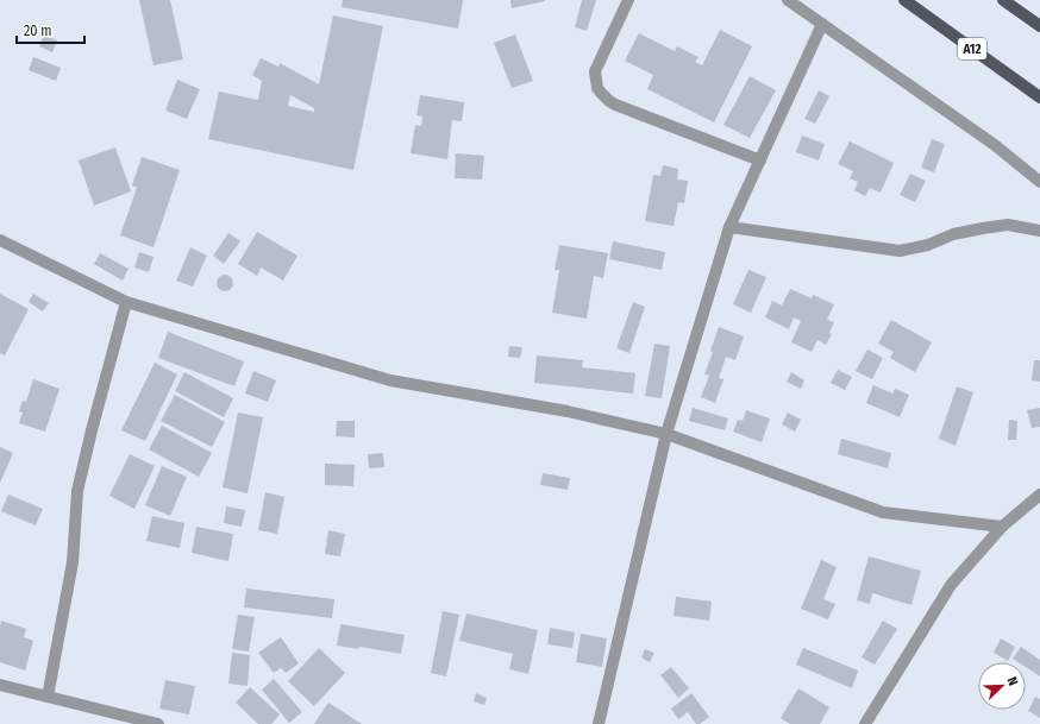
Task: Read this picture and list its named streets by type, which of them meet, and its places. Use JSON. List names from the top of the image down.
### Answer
{
  "streets": {
    "main road": ["A12"]
  },
  "scale_bar": "20 m",
  "north": "top right"
}
